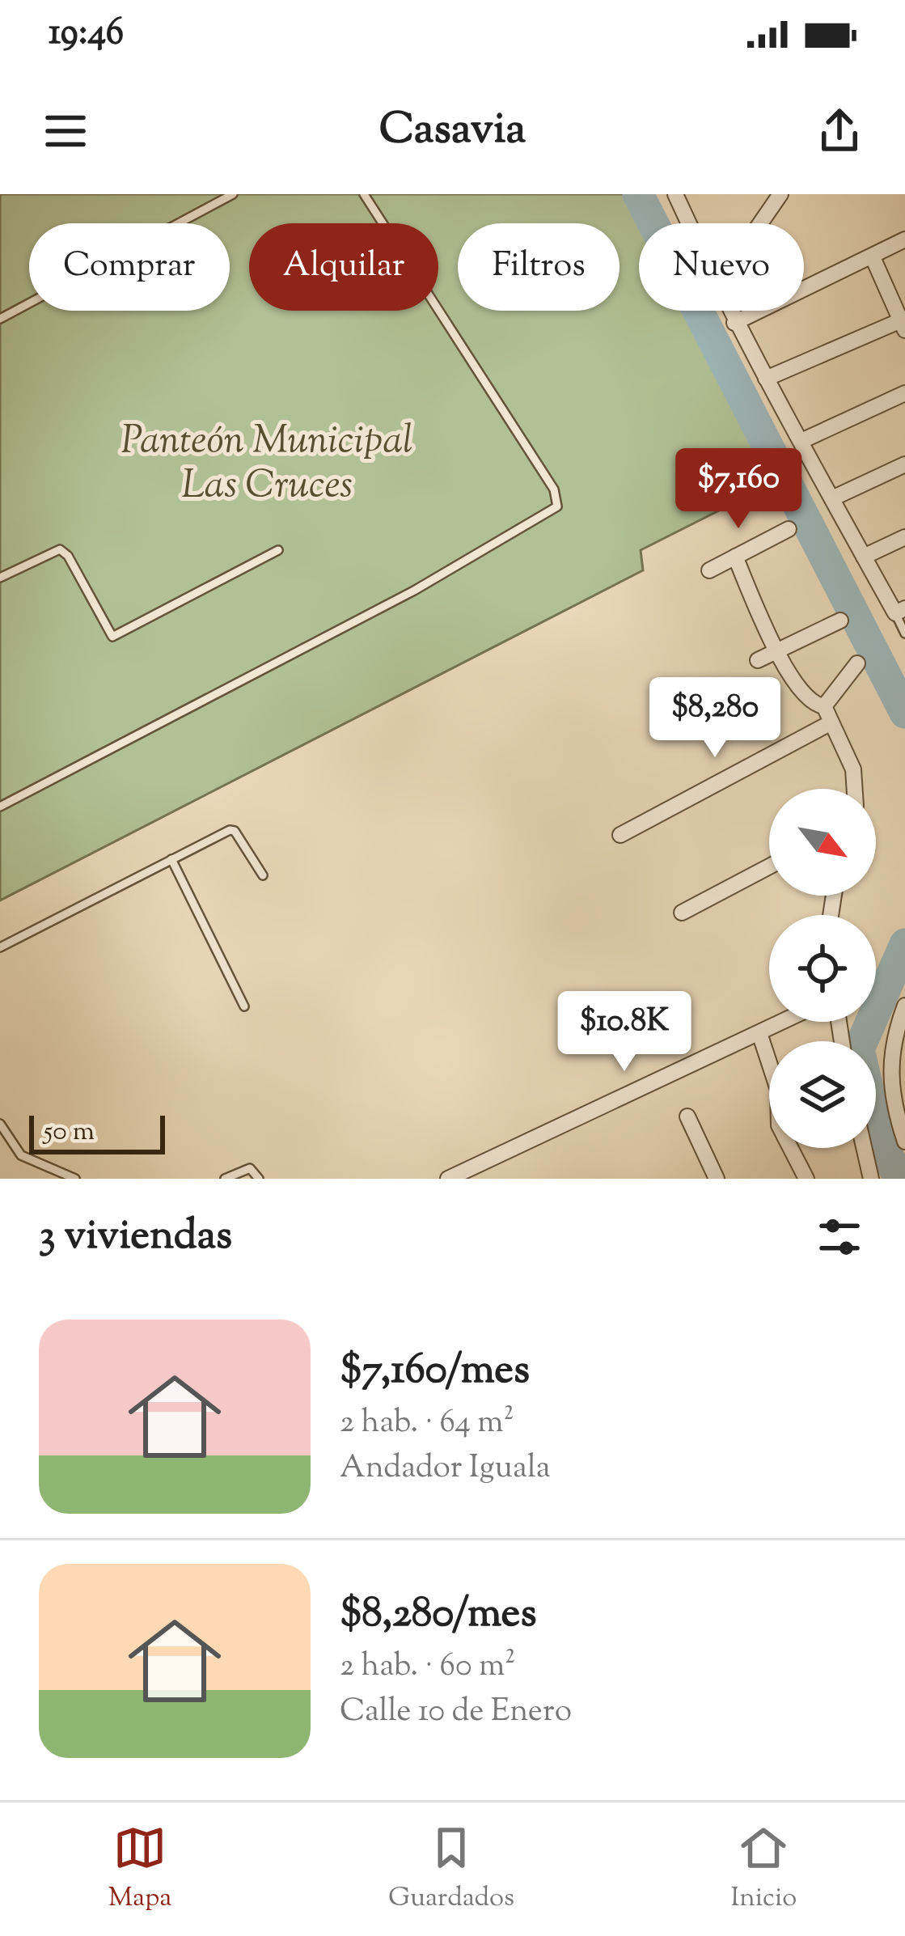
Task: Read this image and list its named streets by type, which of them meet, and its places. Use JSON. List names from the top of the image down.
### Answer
{
  "parks": ["Panteón Municipal Las Cruces"],
  "scale_bar": "50 m",
  "north": "bottom right",
  "page": {
    "status": "19:46",
    "header": "Casavia",
    "chip": [
      "Comprar",
      "Alquilar",
      "Filtros",
      "Nuevo"
    ],
    "price": ["$7,160", "$8,280", "$10.8K"],
    "scale": "50 m",
    "heading": "3 viviendas",
    "list": [
      {
        "name": "$7,160/mes",
        "note": "2 hab. · 64 m² · Andador Iguala"
      },
      {
        "name": "$8,280/mes",
        "note": "2 hab. · 60 m² · Calle 10 de Enero"
      }
    ],
    "tabs": ["Mapa", "Guardados", "Inicio"]
  }
}
